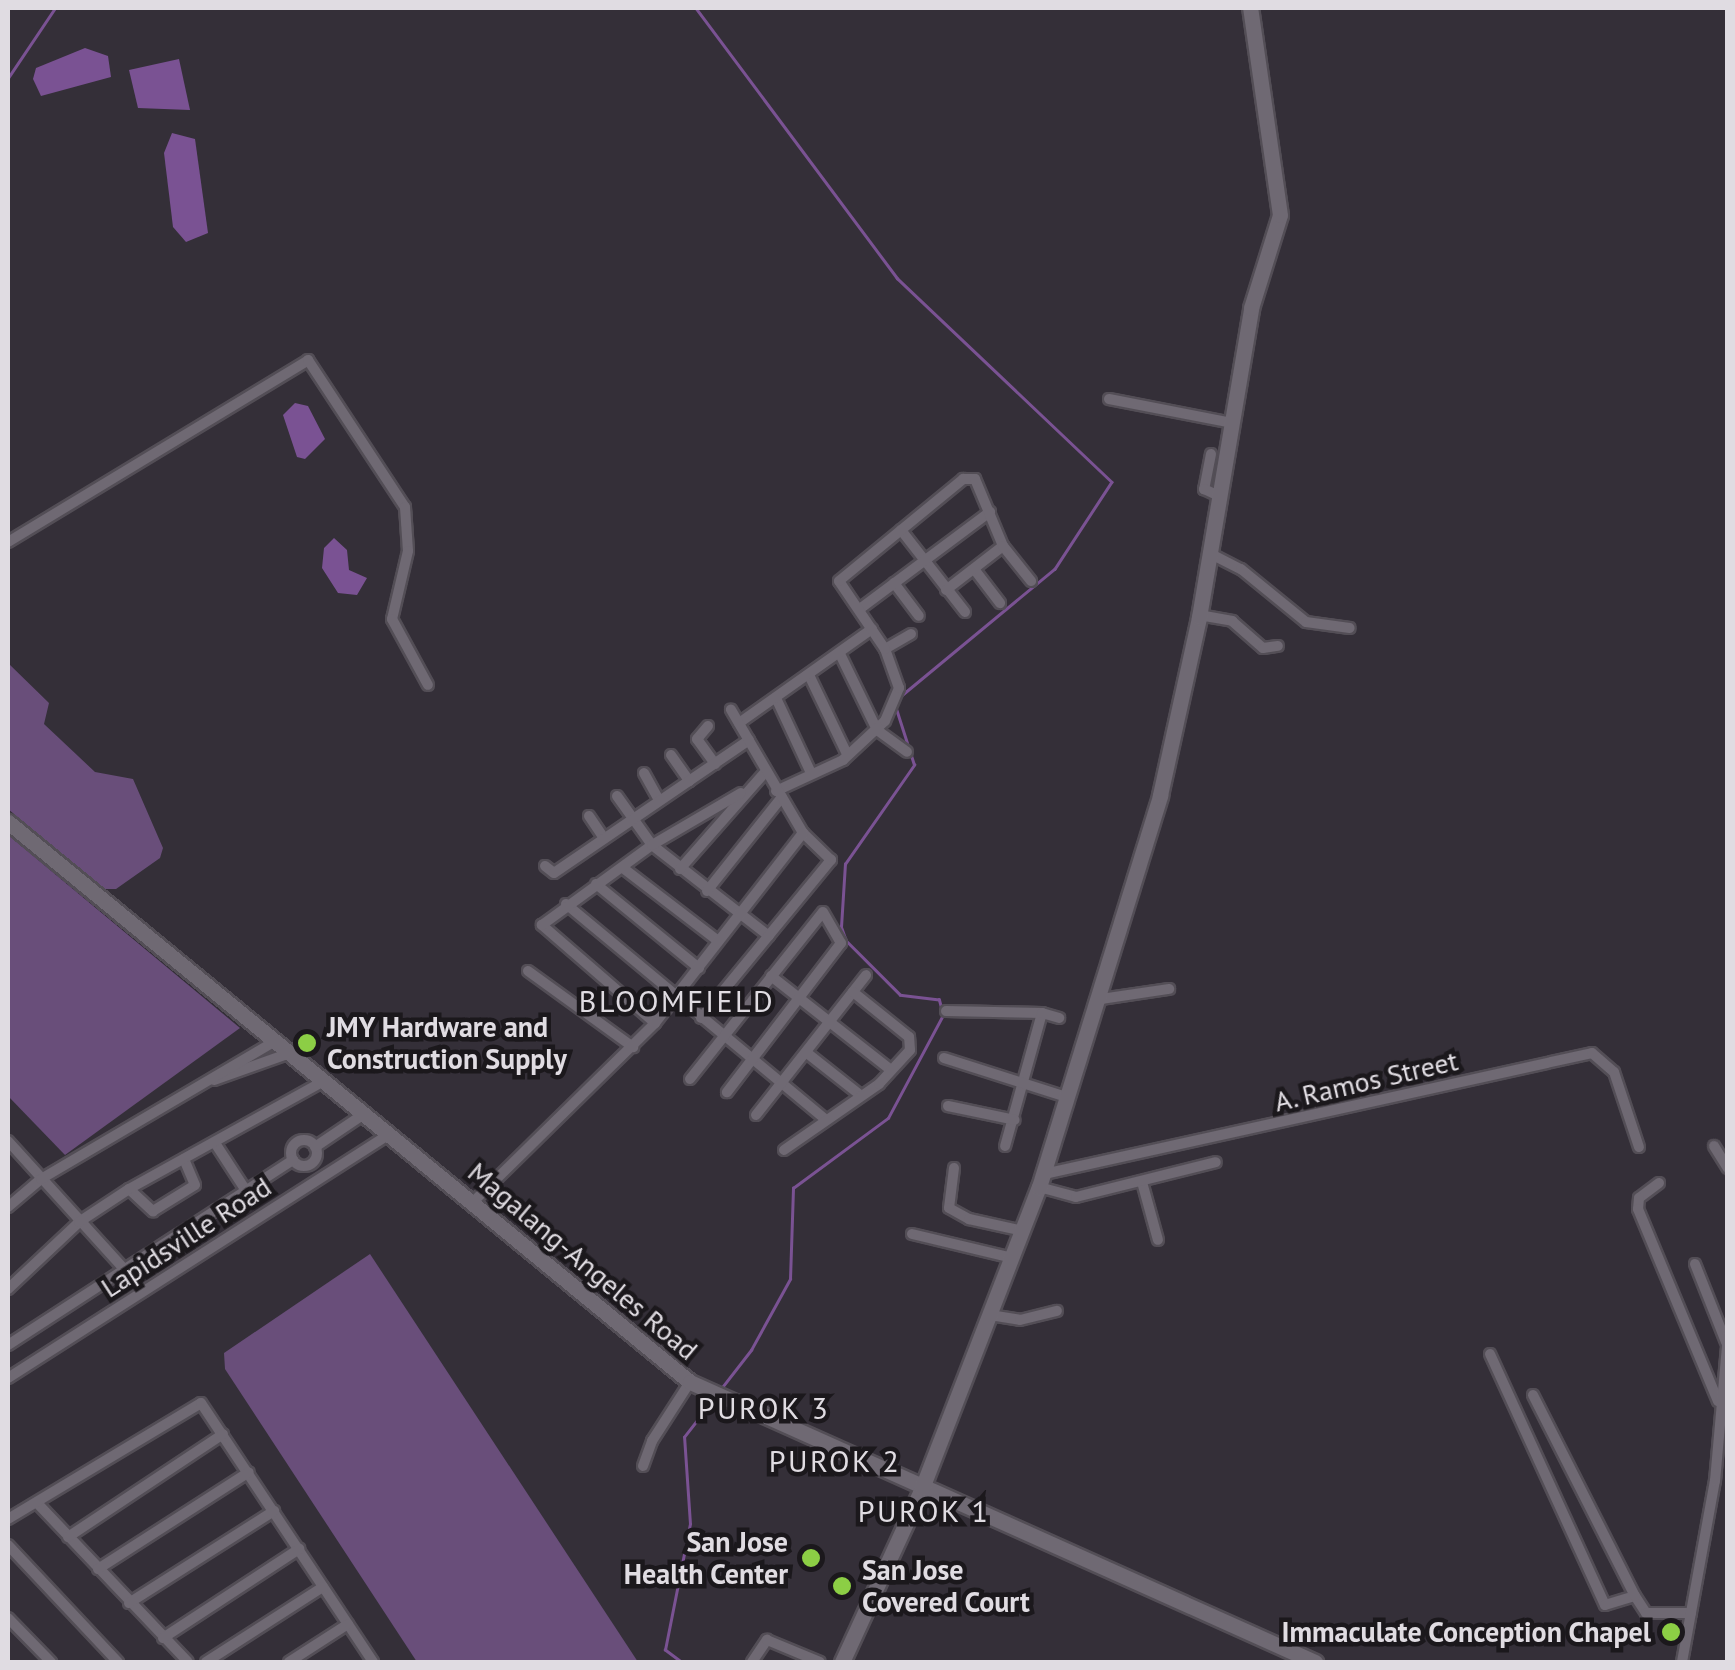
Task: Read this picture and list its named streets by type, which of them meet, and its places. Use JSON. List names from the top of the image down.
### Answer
{
  "streets": {
    "street": ["A. Ramos Street", "Lapidsville Road", "Magalang-Angeles Road"]
  },
  "crossings": [
    ["Lapidsville Road", "Magalang-Angeles Road"]
  ],
  "districts": [
    "BLOOMFIELD",
    "PUROK 3",
    "PUROK 2",
    "PUROK 1"
  ],
  "places": [
    "JMY Hardware and Construction Supply",
    "San Jose Health Center",
    "San Jose Covered Court",
    "Immaculate Conception Chapel"
  ]
}
